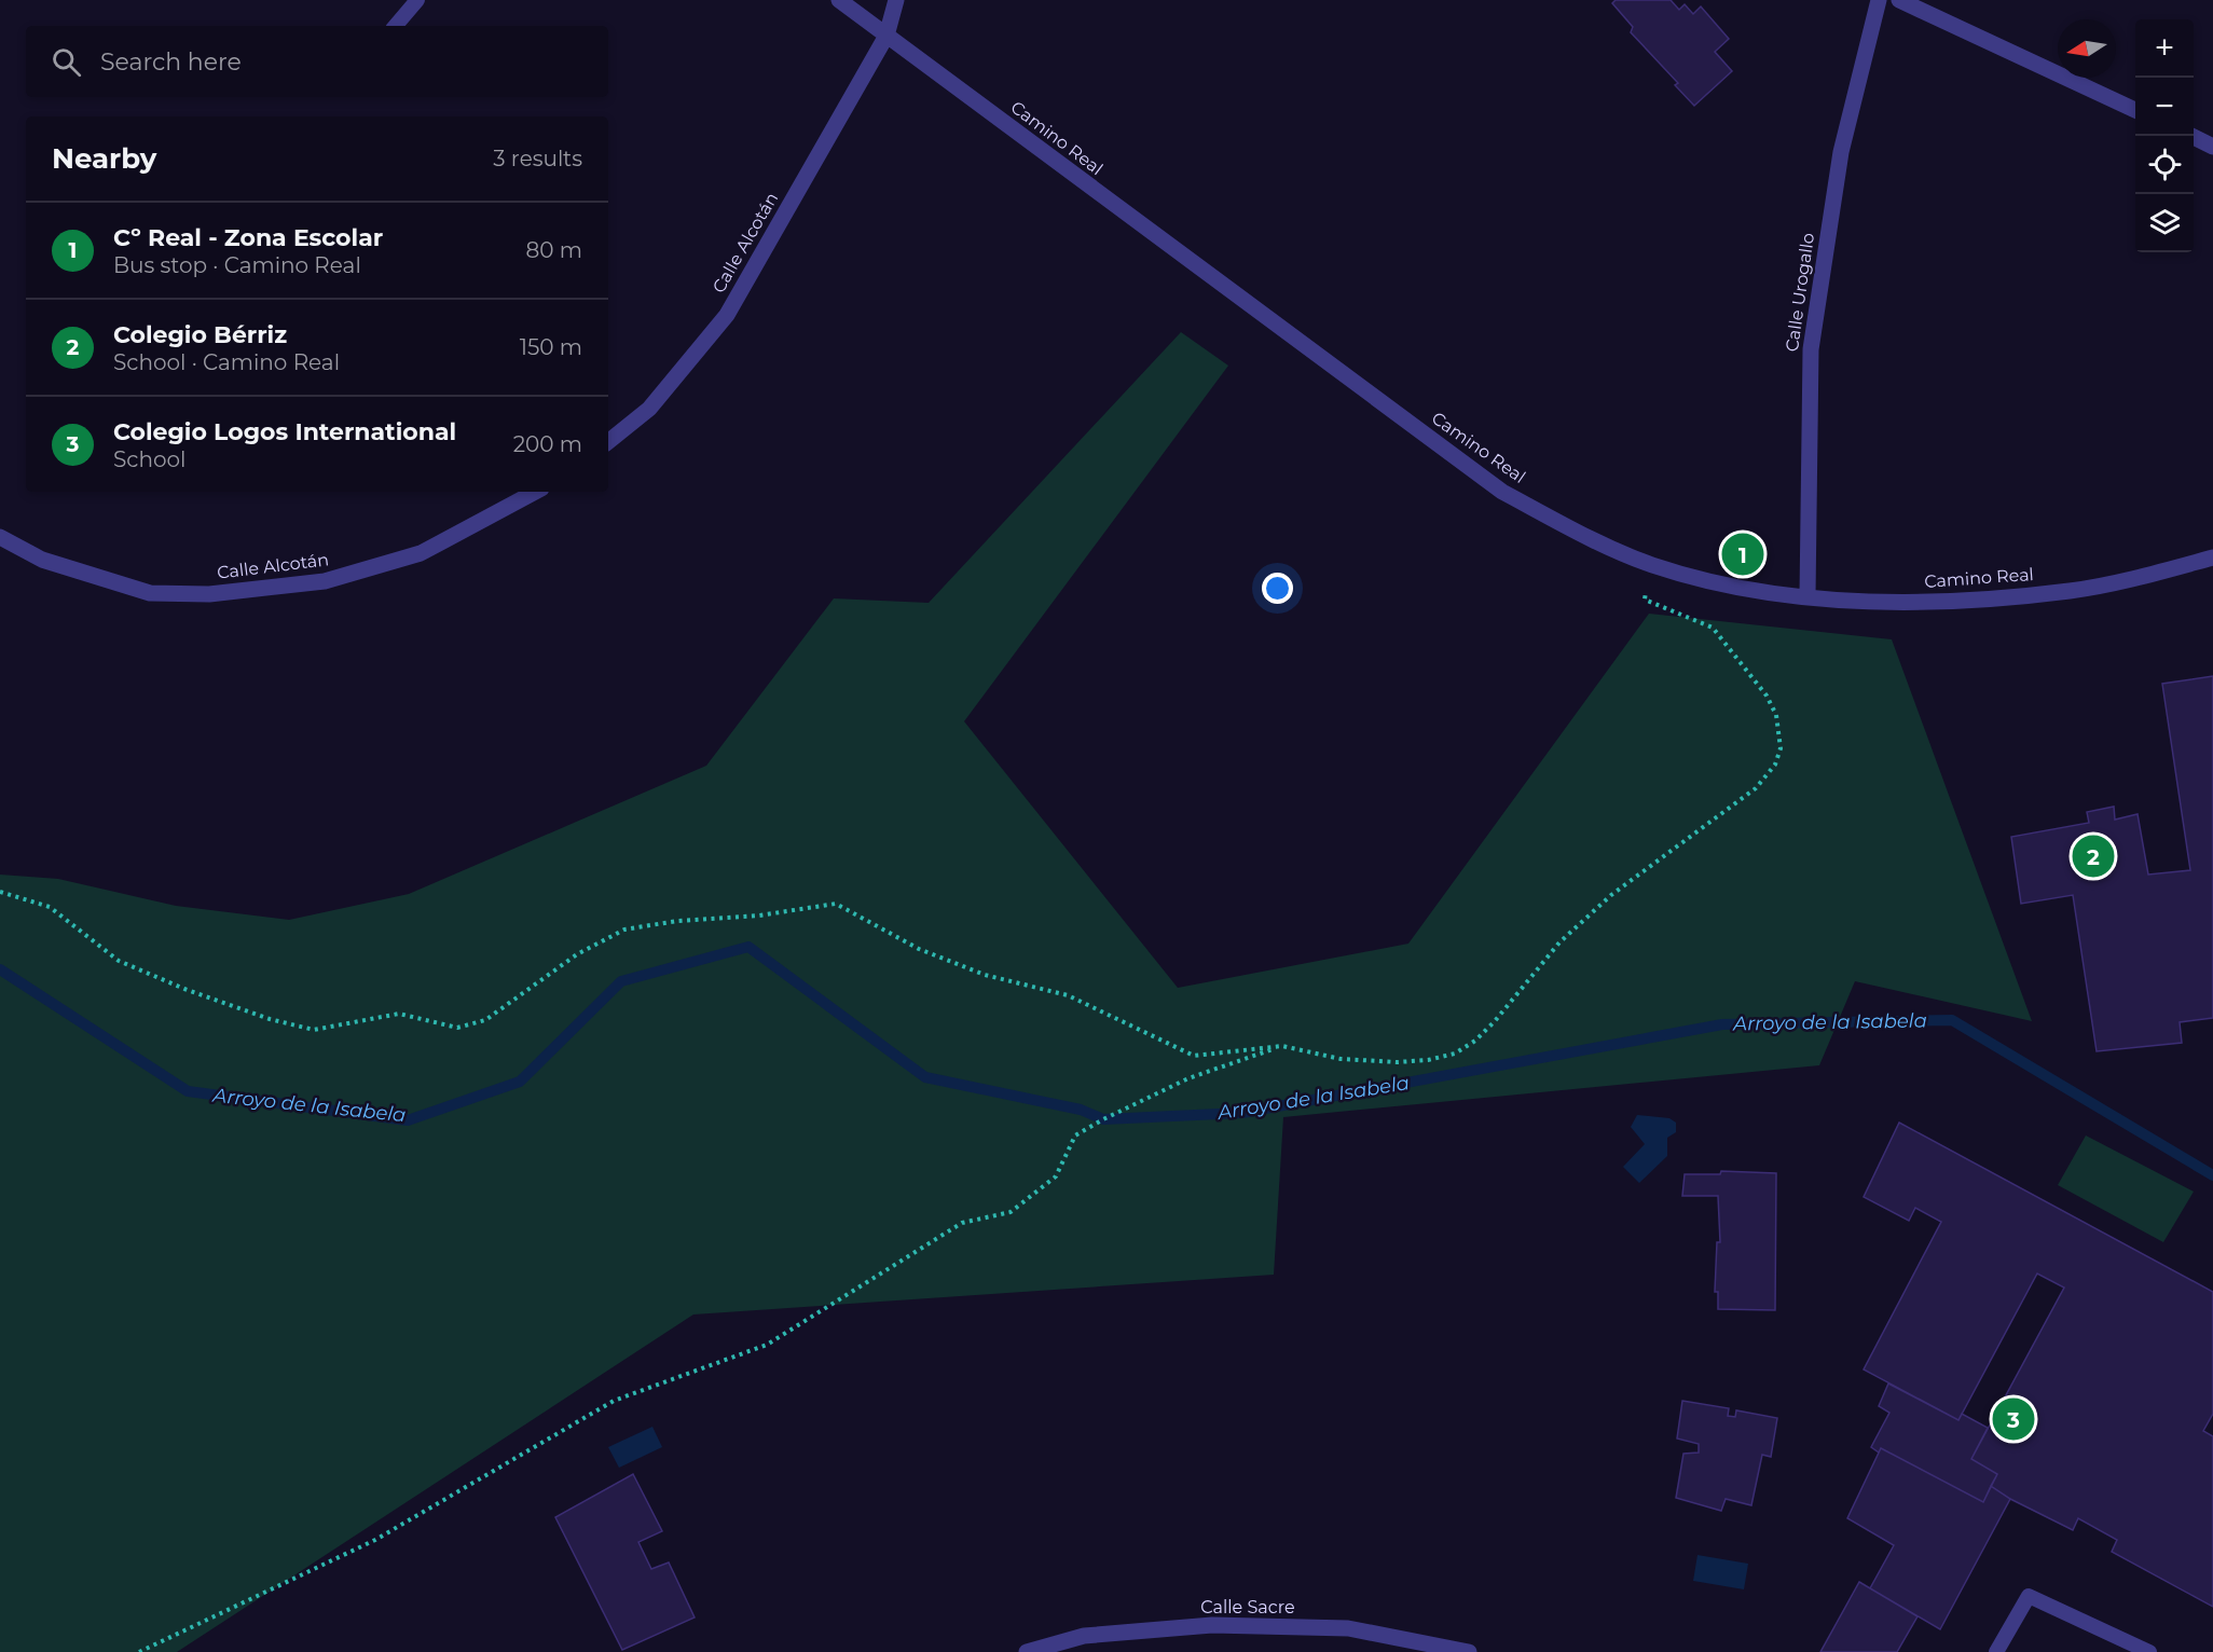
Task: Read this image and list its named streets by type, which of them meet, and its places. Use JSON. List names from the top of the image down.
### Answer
{
  "streets": {
    "street": [
      "Camino Real",
      "Calle Alcotán",
      "Calle Urogallo",
      "Calle Sacre"
    ]
  },
  "crossings": [
    ["Camino Real", "Calle Alcotán"],
    ["Camino Real", "Calle Urogallo"]
  ],
  "water": ["Arroyo de la Isabela"],
  "north": "left",
  "page": {
    "map_buttons": ["+", "−"],
    "search": "Search here",
    "heading": ["Nearby", "3 results"],
    "list": [
      {
        "mark": "1",
        "name": "Cº Real - Zona Escolar",
        "note": "Bus stop · Camino Real",
        "value": "80 m"
      },
      {
        "mark": "2",
        "name": "Colegio Bérriz",
        "note": "School · Camino Real",
        "value": "150 m"
      },
      {
        "mark": "3",
        "name": "Colegio Logos International",
        "note": "School",
        "value": "200 m"
      }
    ],
    "pins": ["1", "2", "3"]
  }
}
